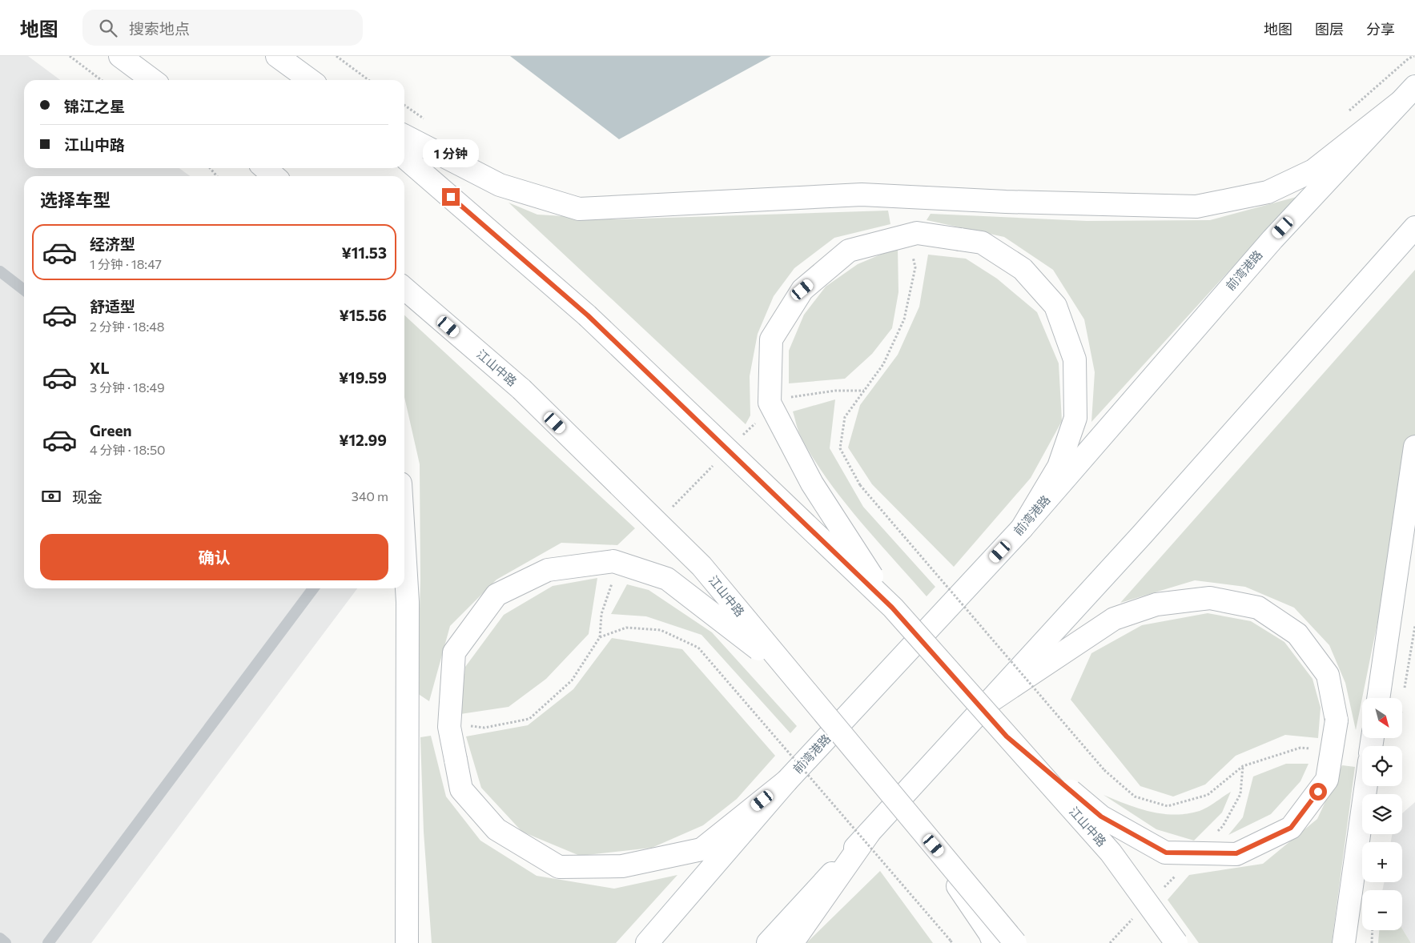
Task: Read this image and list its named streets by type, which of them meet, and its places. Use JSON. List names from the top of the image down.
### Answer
{
  "streets": {
    "main road": ["前湾港路", "江山中路"]
  },
  "north": "bottom right",
  "page": {
    "header": "地图",
    "search": "搜索地点",
    "nav": ["地图", "图层", "分享"],
    "banner": ["锦江之星", "江山中路"],
    "bubble": "1 分钟",
    "heading": "选择车型",
    "list": [
      {
        "name": "经济型",
        "note": "1 分钟 · 18:47",
        "value": "¥11.53"
      },
      {
        "name": "舒适型",
        "note": "2 分钟 · 18:48",
        "value": "¥15.56"
      },
      {
        "name": "XL",
        "note": "3 分钟 · 18:49",
        "value": "¥19.59"
      },
      {
        "name": "Green",
        "note": "4 分钟 · 18:50",
        "value": "¥12.99"
      }
    ],
    "pay": ["现金", "340 m"],
    "buttons": "确认",
    "map_buttons": ["+", "−"]
  }
}
